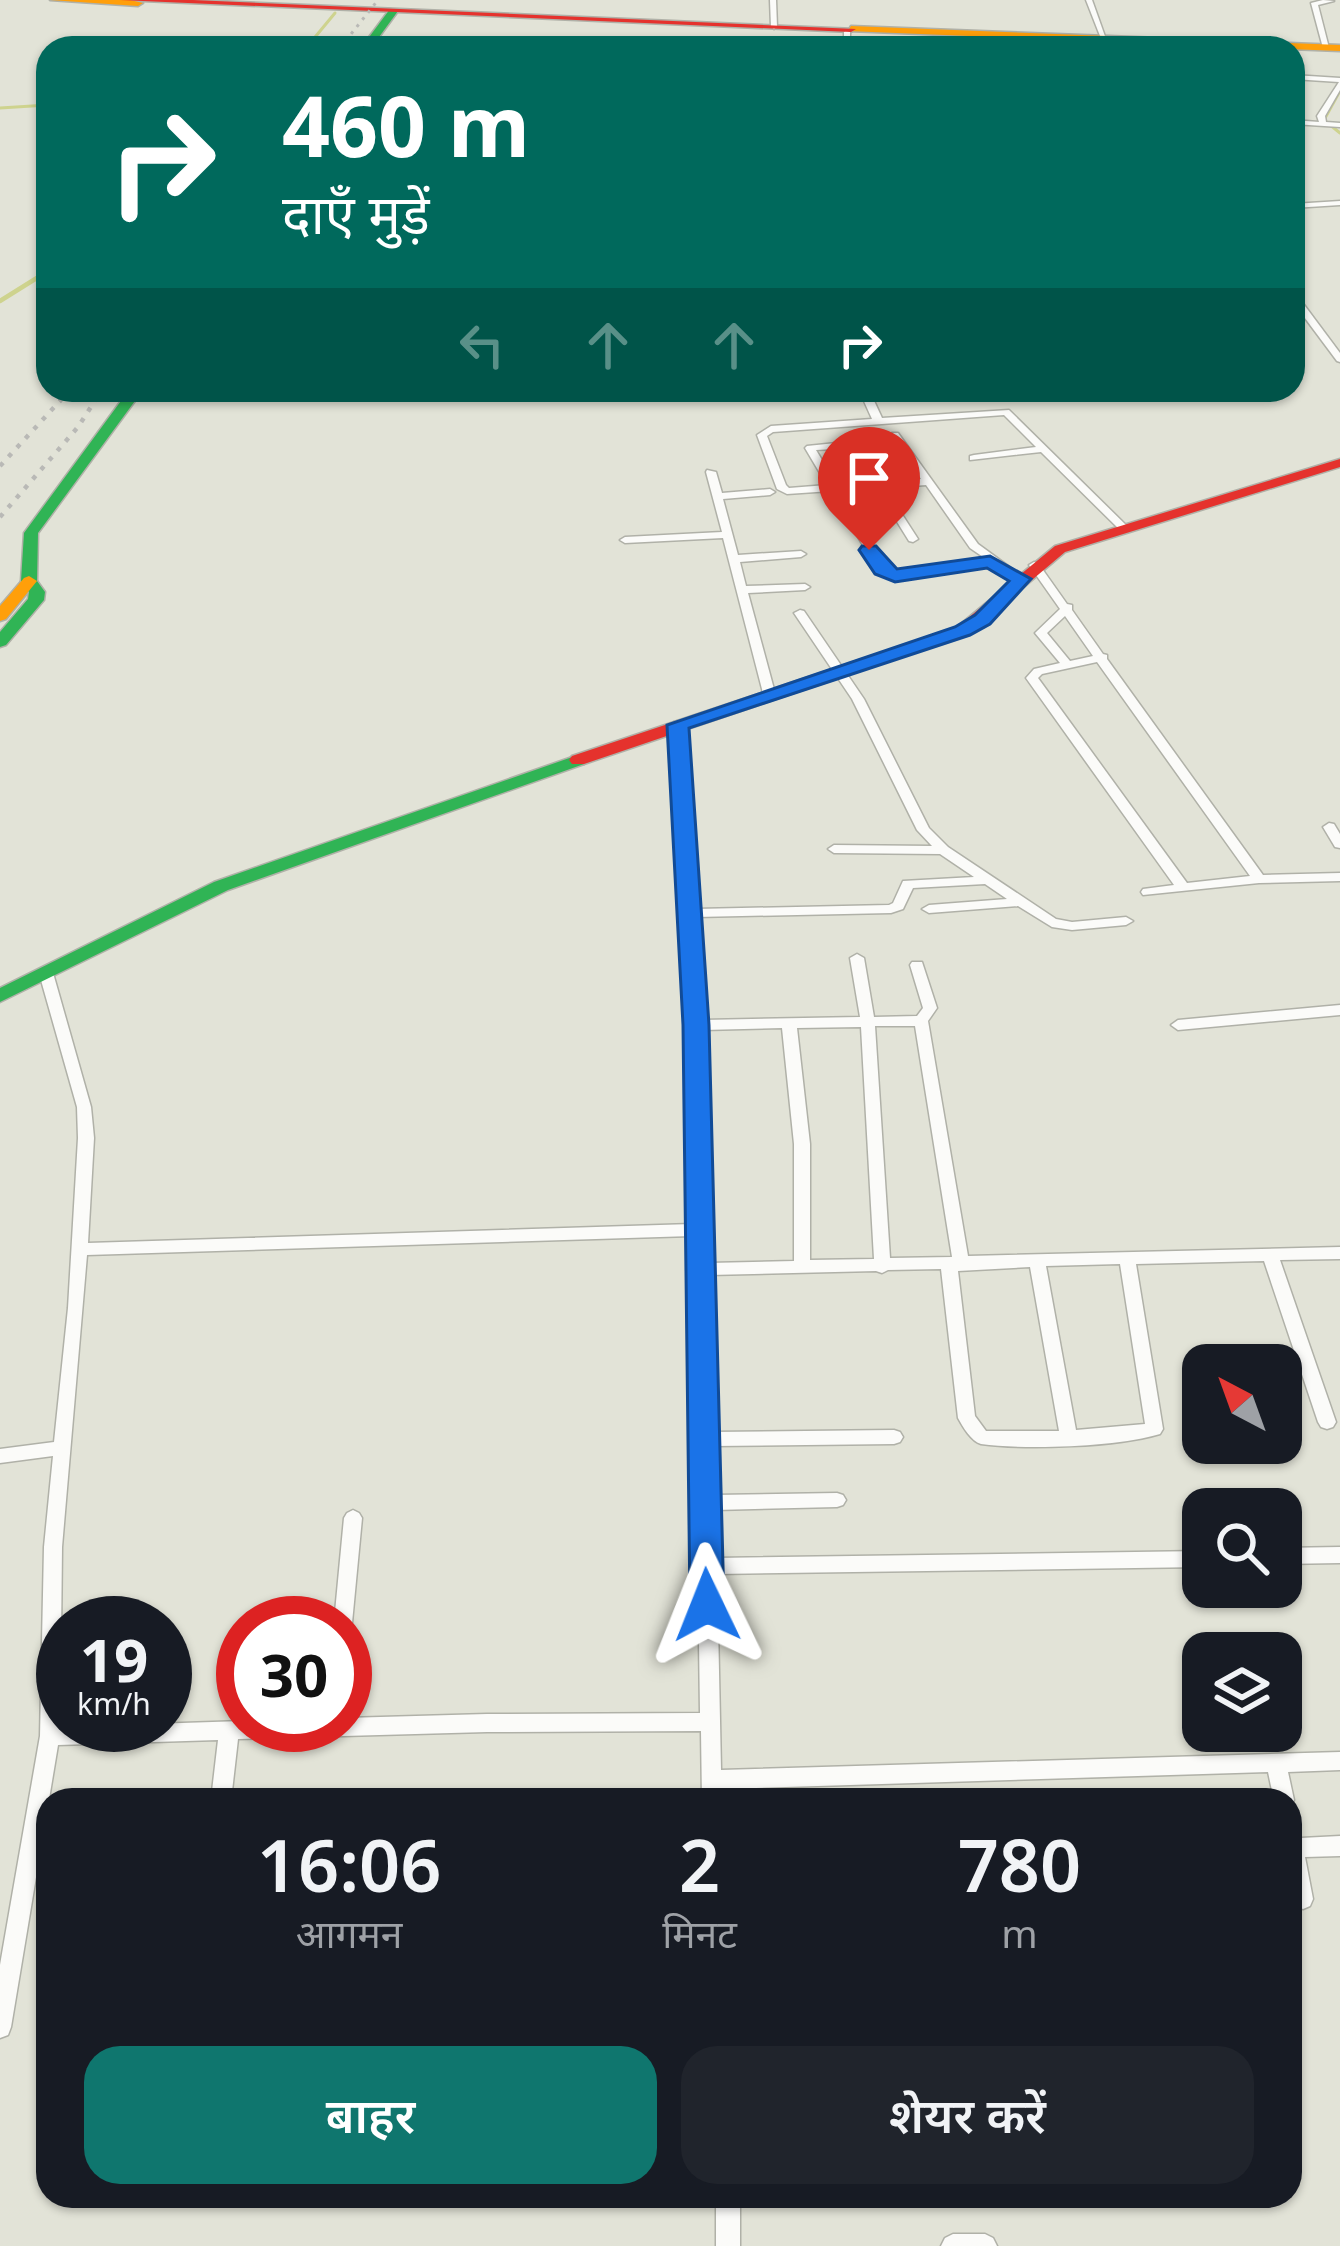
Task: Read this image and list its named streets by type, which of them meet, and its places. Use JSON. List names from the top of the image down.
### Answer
{
  "north": "top left",
  "page": {
    "turn": ["460 m", "दाएँ मुड़ें"],
    "speed": "19 km/h",
    "limit": "30",
    "eta": [
      "16:06",
      "आगमन",
      "2",
      "मिनट",
      "780",
      "m"
    ],
    "buttons": ["बाहर", "शेयर करें"]
  }
}
